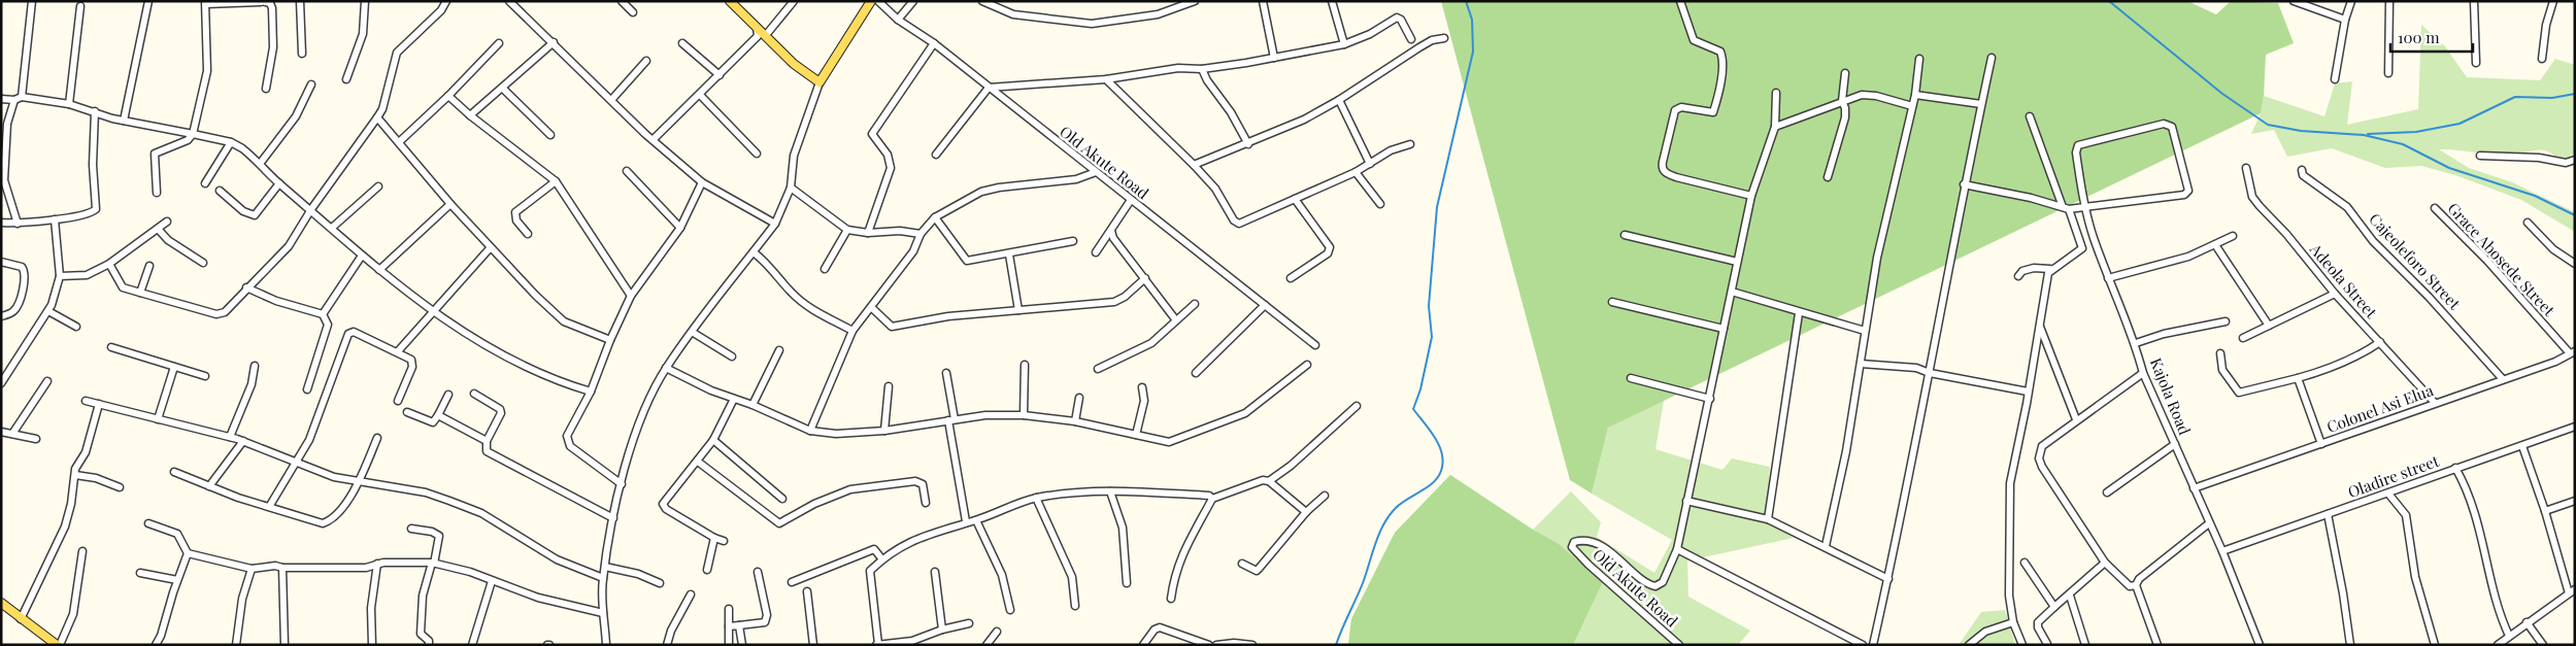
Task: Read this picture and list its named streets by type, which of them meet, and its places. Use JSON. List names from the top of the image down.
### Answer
{
  "streets": {
    "street": [
      "Old Akute Road",
      "Grace Abosede Street",
      "Cajeoleforo Street",
      "Adeola Street",
      "Kajola Road",
      "Colonel Asi Elua",
      "Oladire street"
    ]
  },
  "crossings": [
    ["Grace Abosede Street", "Colonel Asi Elua"],
    ["Cajeoleforo Street", "Colonel Asi Elua"],
    ["Adeola Street", "Colonel Asi Elua"],
    ["Kajola Road", "Colonel Asi Elua"],
    ["Kajola Road", "Oladire street"]
  ],
  "scale_bar": "100 m"
}
